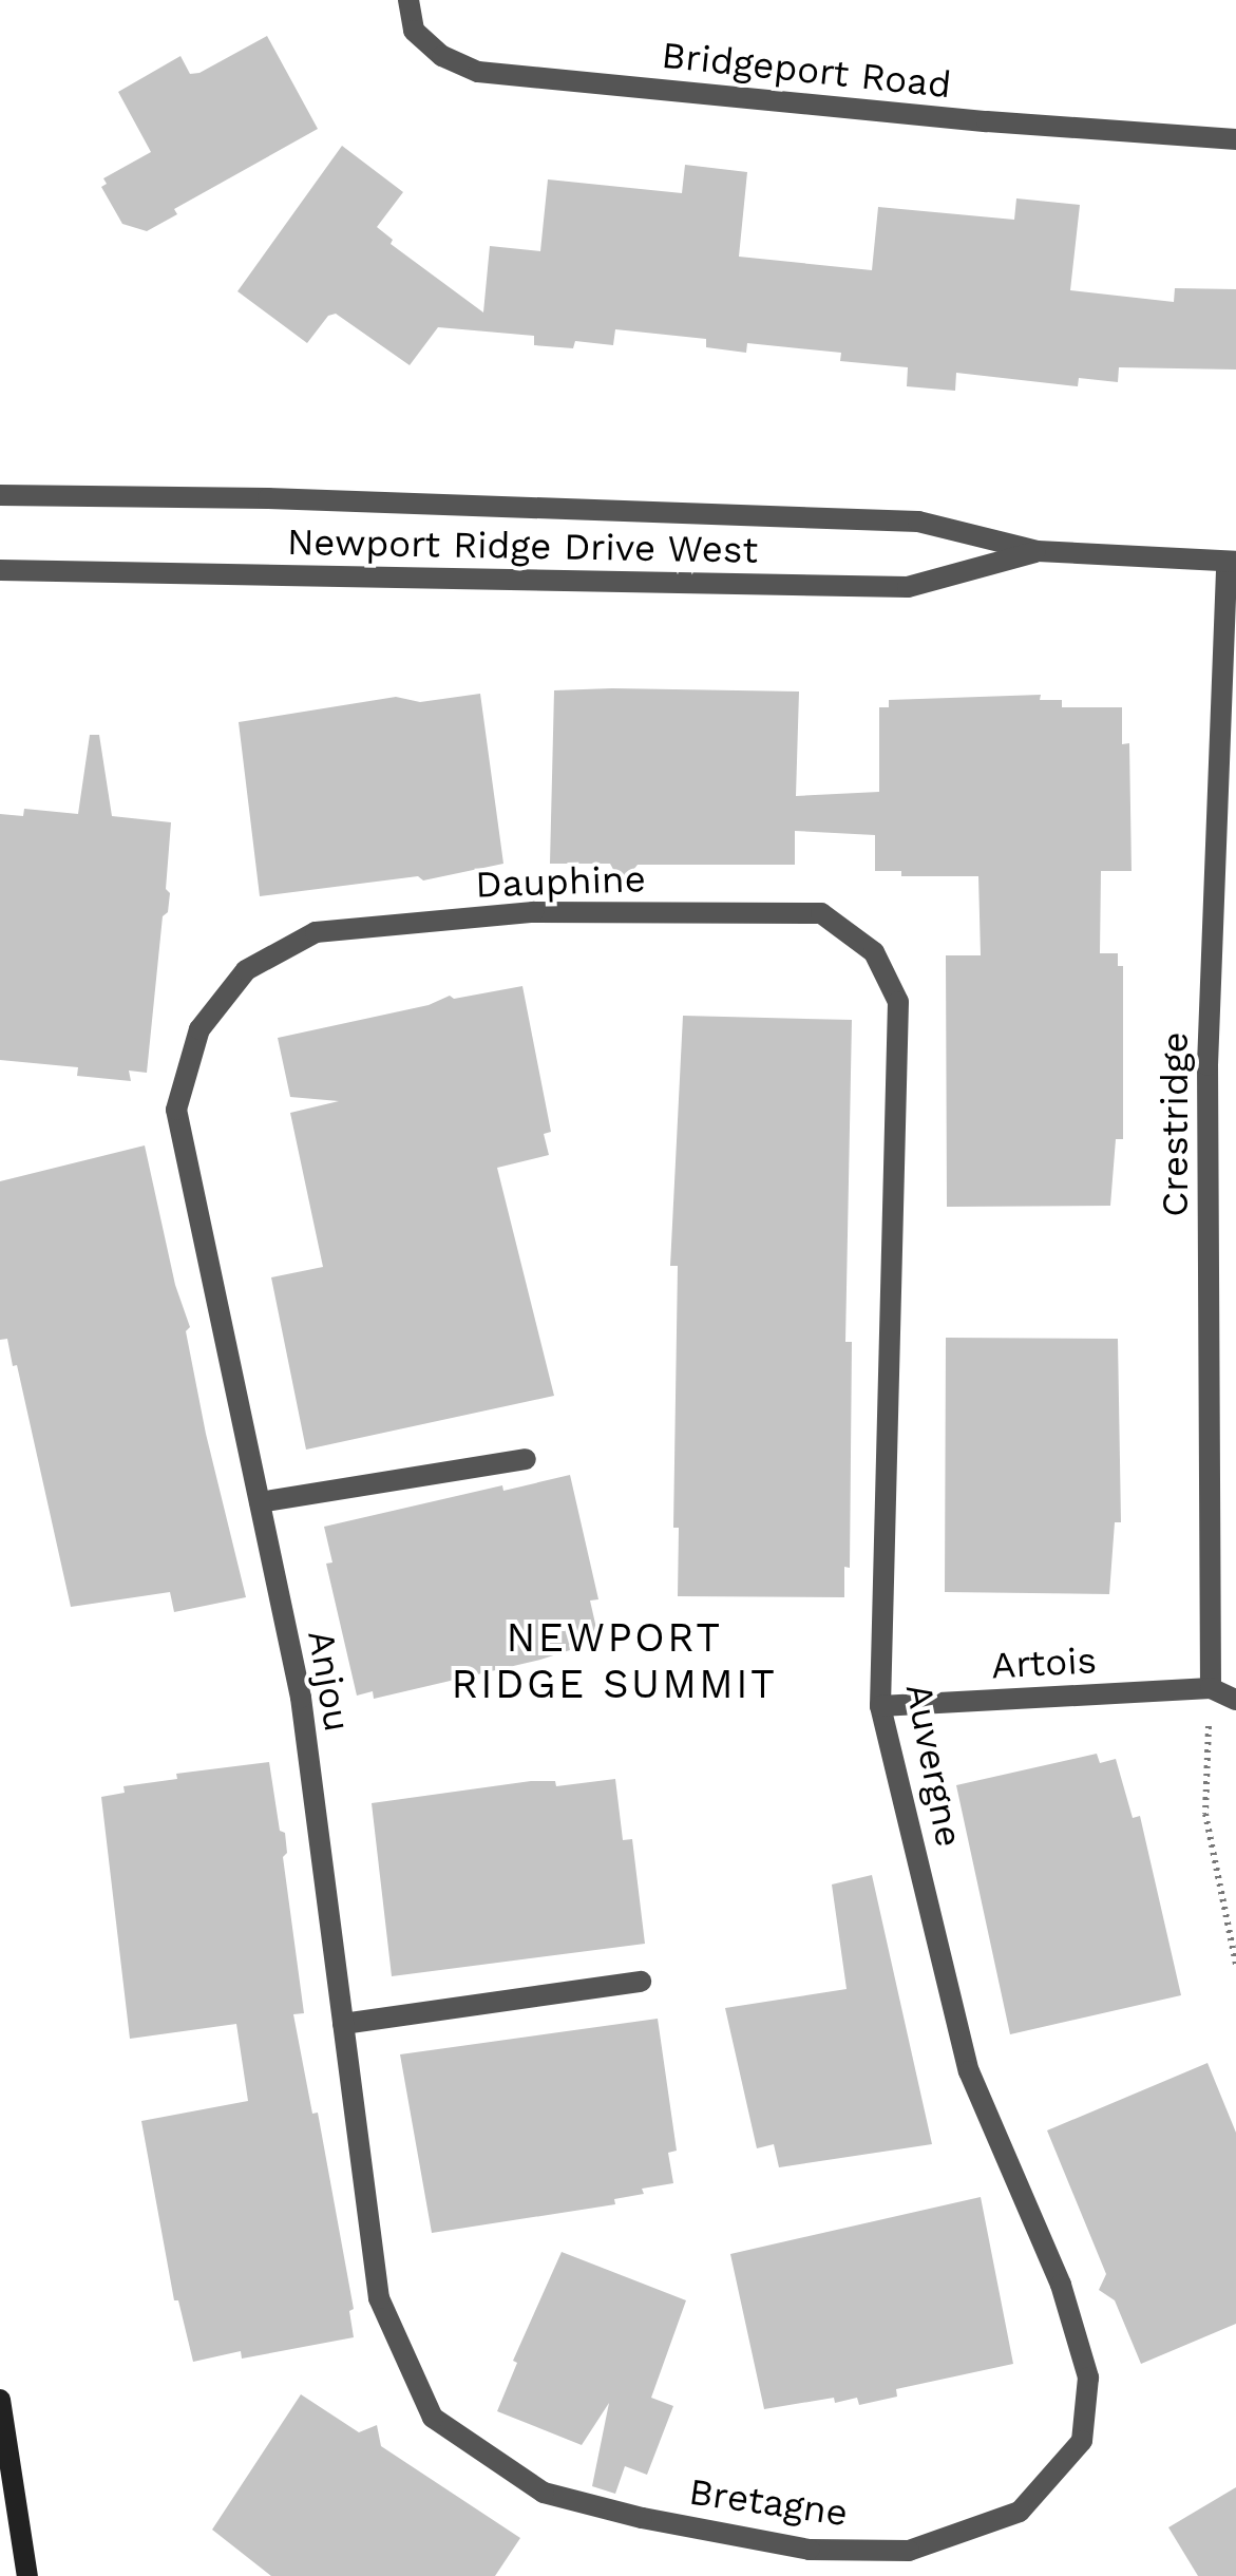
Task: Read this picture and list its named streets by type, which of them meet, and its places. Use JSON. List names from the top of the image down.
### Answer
{
  "streets": {
    "street": [
      "Bridgeport Road",
      "Newport Ridge Drive West",
      "Dauphine",
      "Crestridge",
      "Artois",
      "Anjou",
      "Auvergne",
      "Bretagne"
    ]
  },
  "crossings": [
    ["Newport Ridge Drive West", "Crestridge"],
    ["Dauphine", "Anjou"],
    ["Dauphine", "Auvergne"],
    ["Crestridge", "Artois"],
    ["Artois", "Auvergne"],
    ["Anjou", "Bretagne"],
    ["Auvergne", "Bretagne"]
  ],
  "districts": ["NEWPORT RIDGE SUMMIT"]
}
